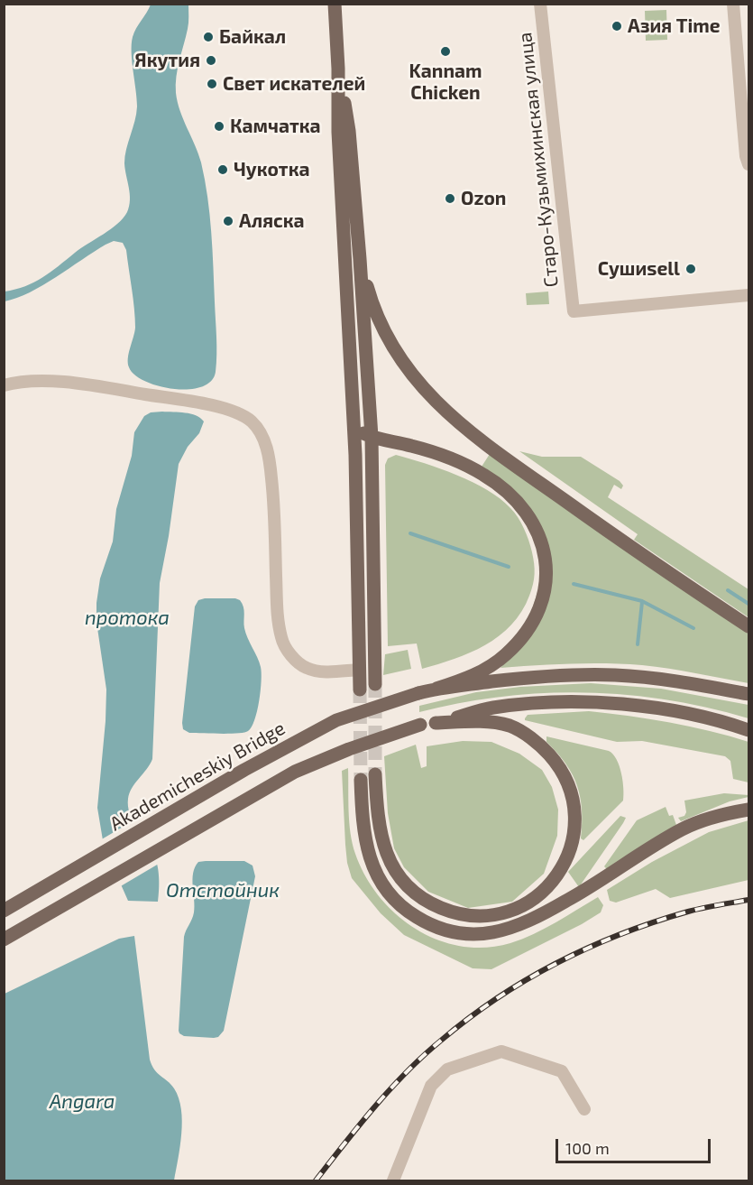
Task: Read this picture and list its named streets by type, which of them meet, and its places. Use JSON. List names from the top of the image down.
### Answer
{
  "streets": {
    "main road": ["Akademicheskiy Bridge"],
    "street": ["Старо-Кузьмихинская улица"]
  },
  "water": ["протока", "Отстойник", "Angara"],
  "places": [
    "Азия Time",
    "Байкал",
    "Kannam Chicken",
    "Якутия",
    "Свет искателей",
    "Камчатка",
    "Чукотка",
    "Ozon",
    "Аляска",
    "Сушиsell"
  ],
  "scale_bar": "100 m"
}
